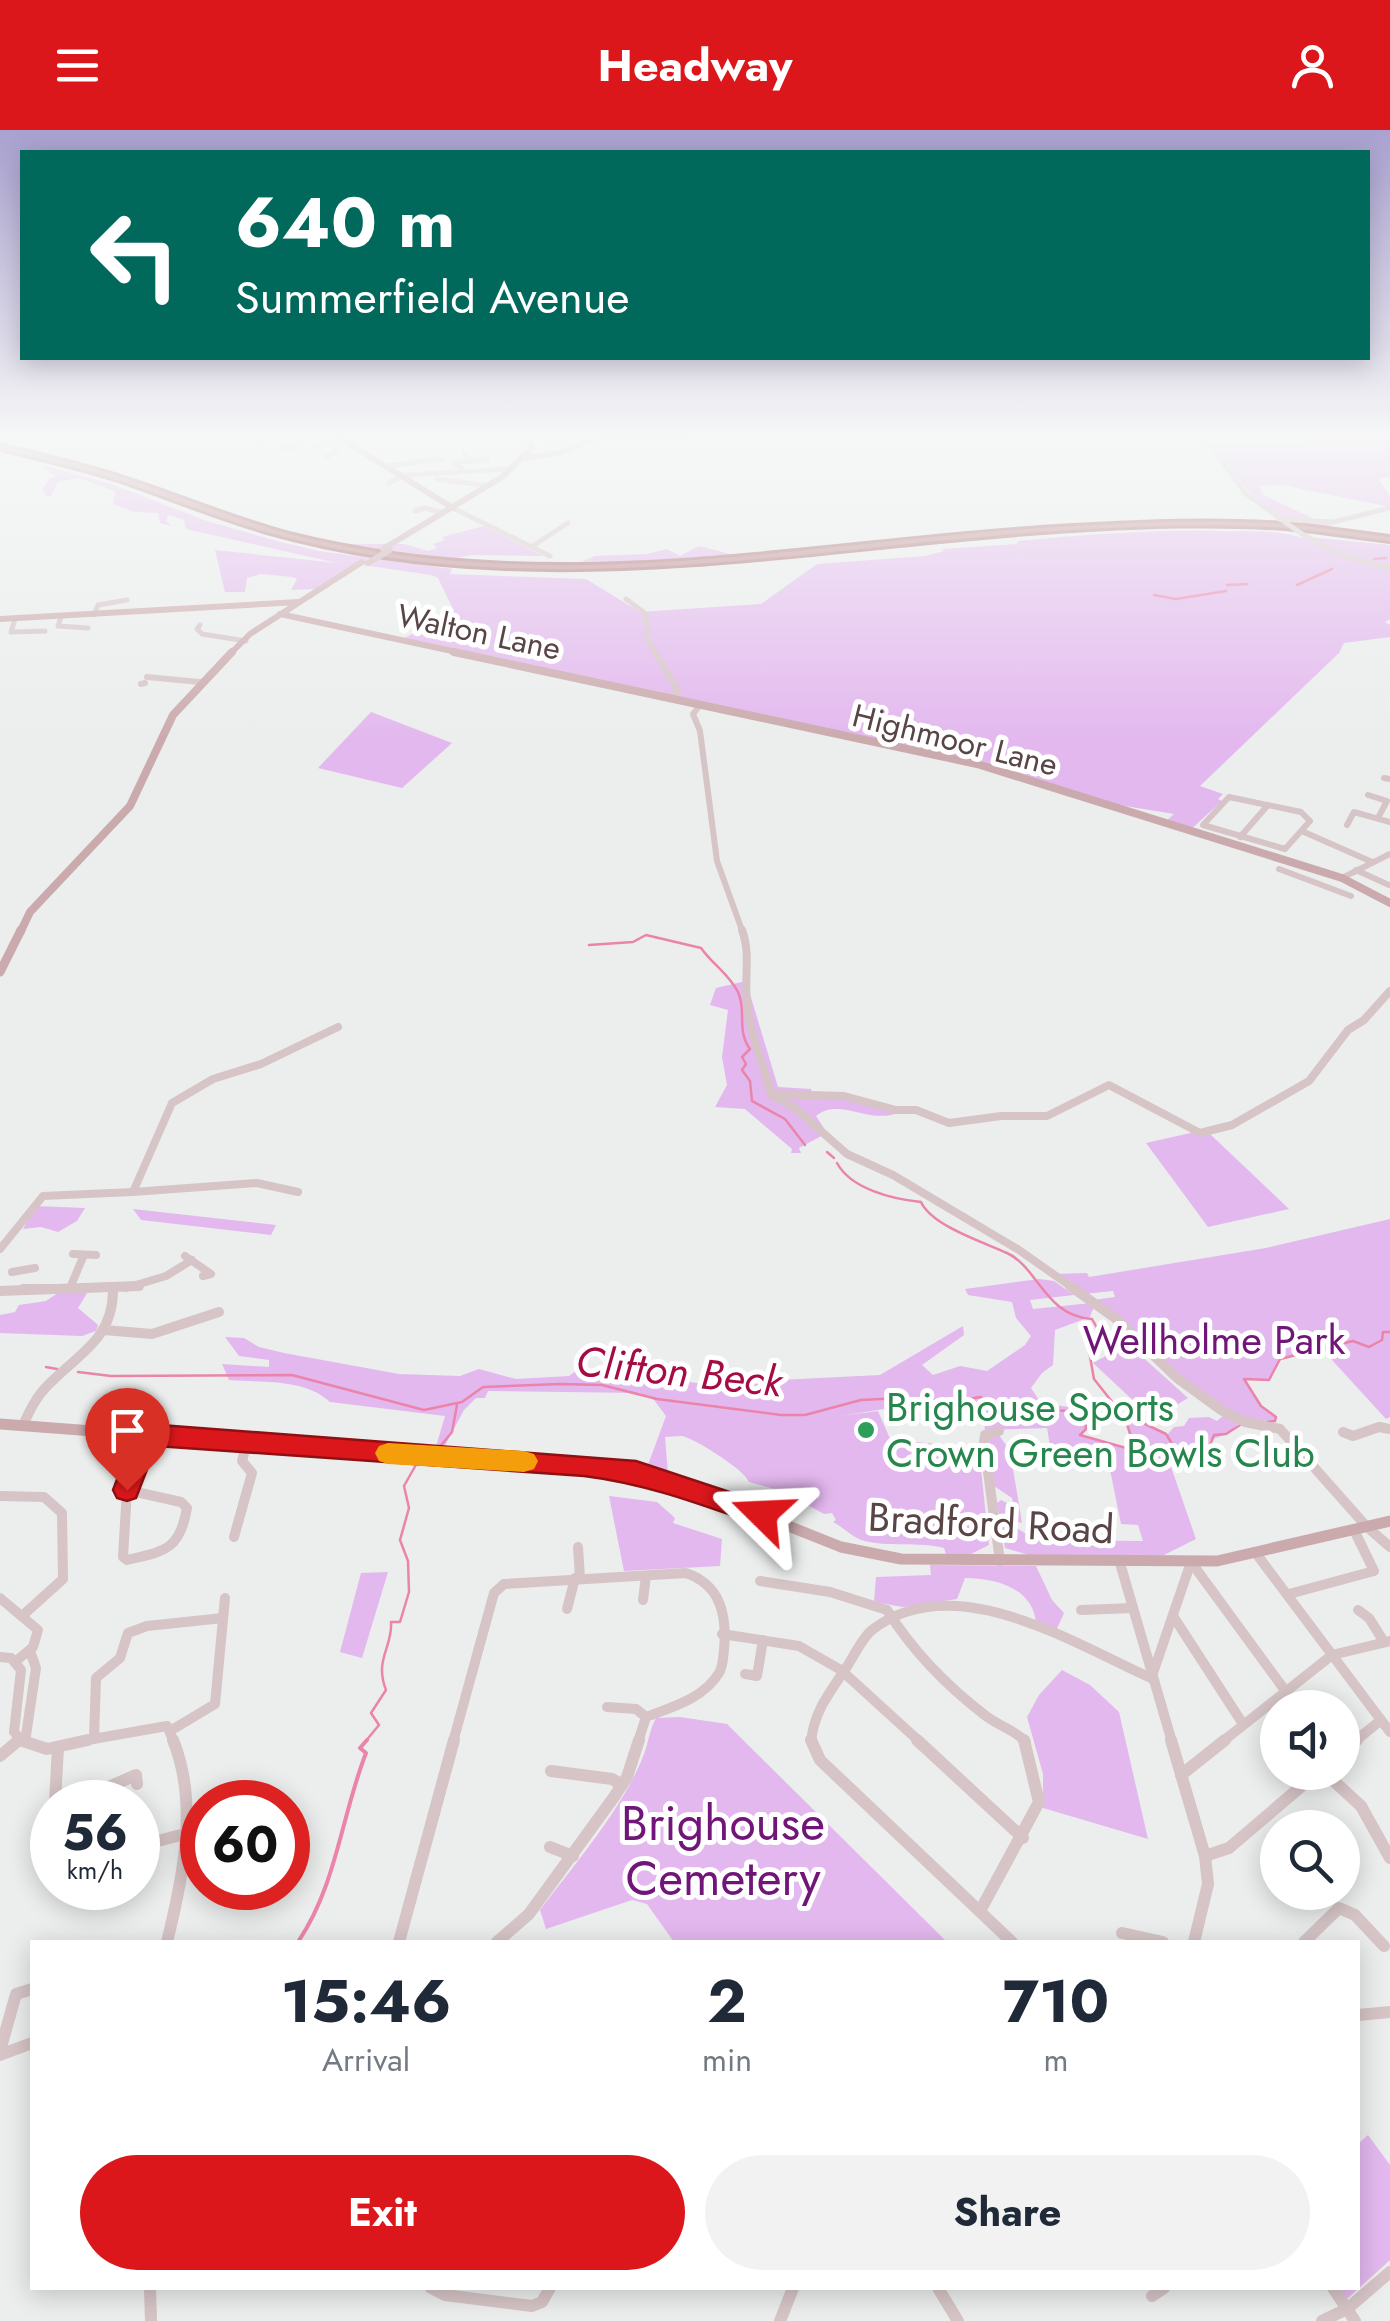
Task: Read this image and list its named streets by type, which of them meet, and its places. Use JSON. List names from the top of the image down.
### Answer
{
  "streets": {
    "main road": ["Walton Lane", "Highmoor Lane", "Bradford Road"]
  },
  "crossings": [
    ["Walton Lane", "Highmoor Lane"]
  ],
  "water": ["Clifton Beck"],
  "parks": ["Wellholme Park", "Brighouse Cemetery"],
  "places": ["Brighouse Sports Crown Green Bowls Club"],
  "page": {
    "header": "Headway",
    "turn": ["640 m", "Summerfield Avenue"],
    "speed": "56 km/h",
    "limit": "60",
    "eta": [
      "15:46",
      "Arrival",
      "2",
      "min",
      "710",
      "m"
    ],
    "buttons": ["Exit", "Share"]
  }
}
